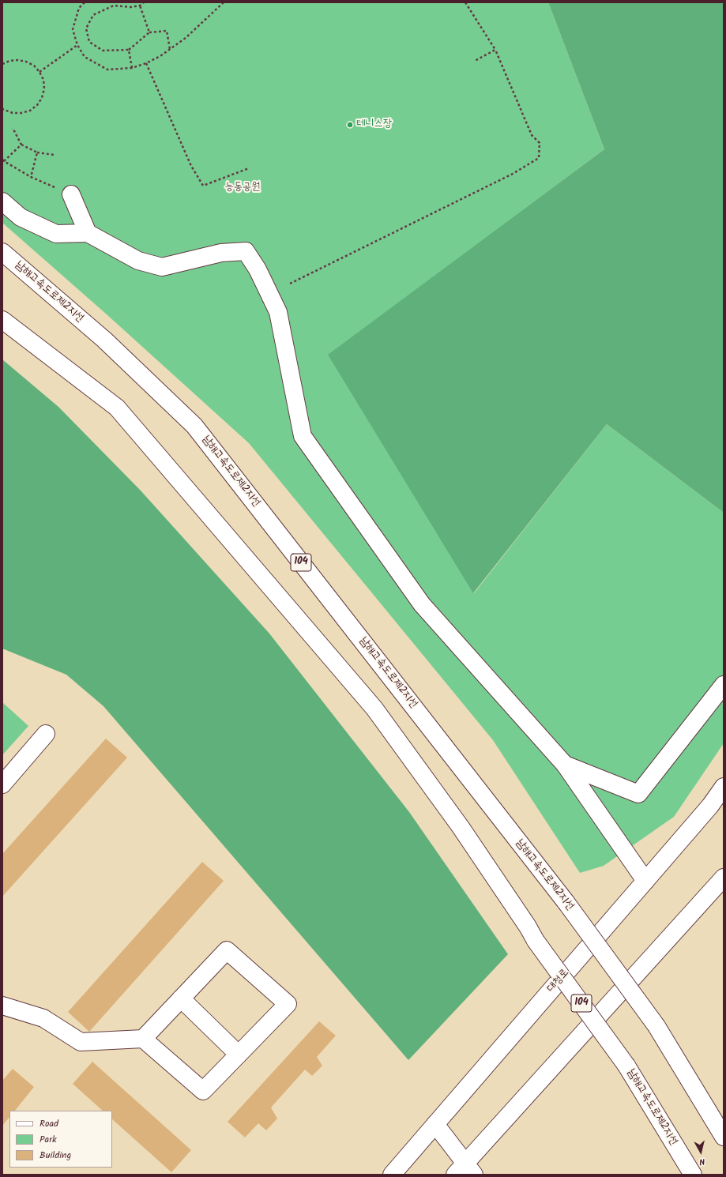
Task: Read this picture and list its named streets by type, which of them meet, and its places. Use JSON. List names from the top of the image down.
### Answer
{
  "streets": {
    "main road": ["남해고속도로제2지선", "104", "대청로"]
  },
  "parks": ["능동공원"],
  "places": ["테니스장"],
  "legend": ["Road", "Park", "Building"],
  "north": "bottom"
}
